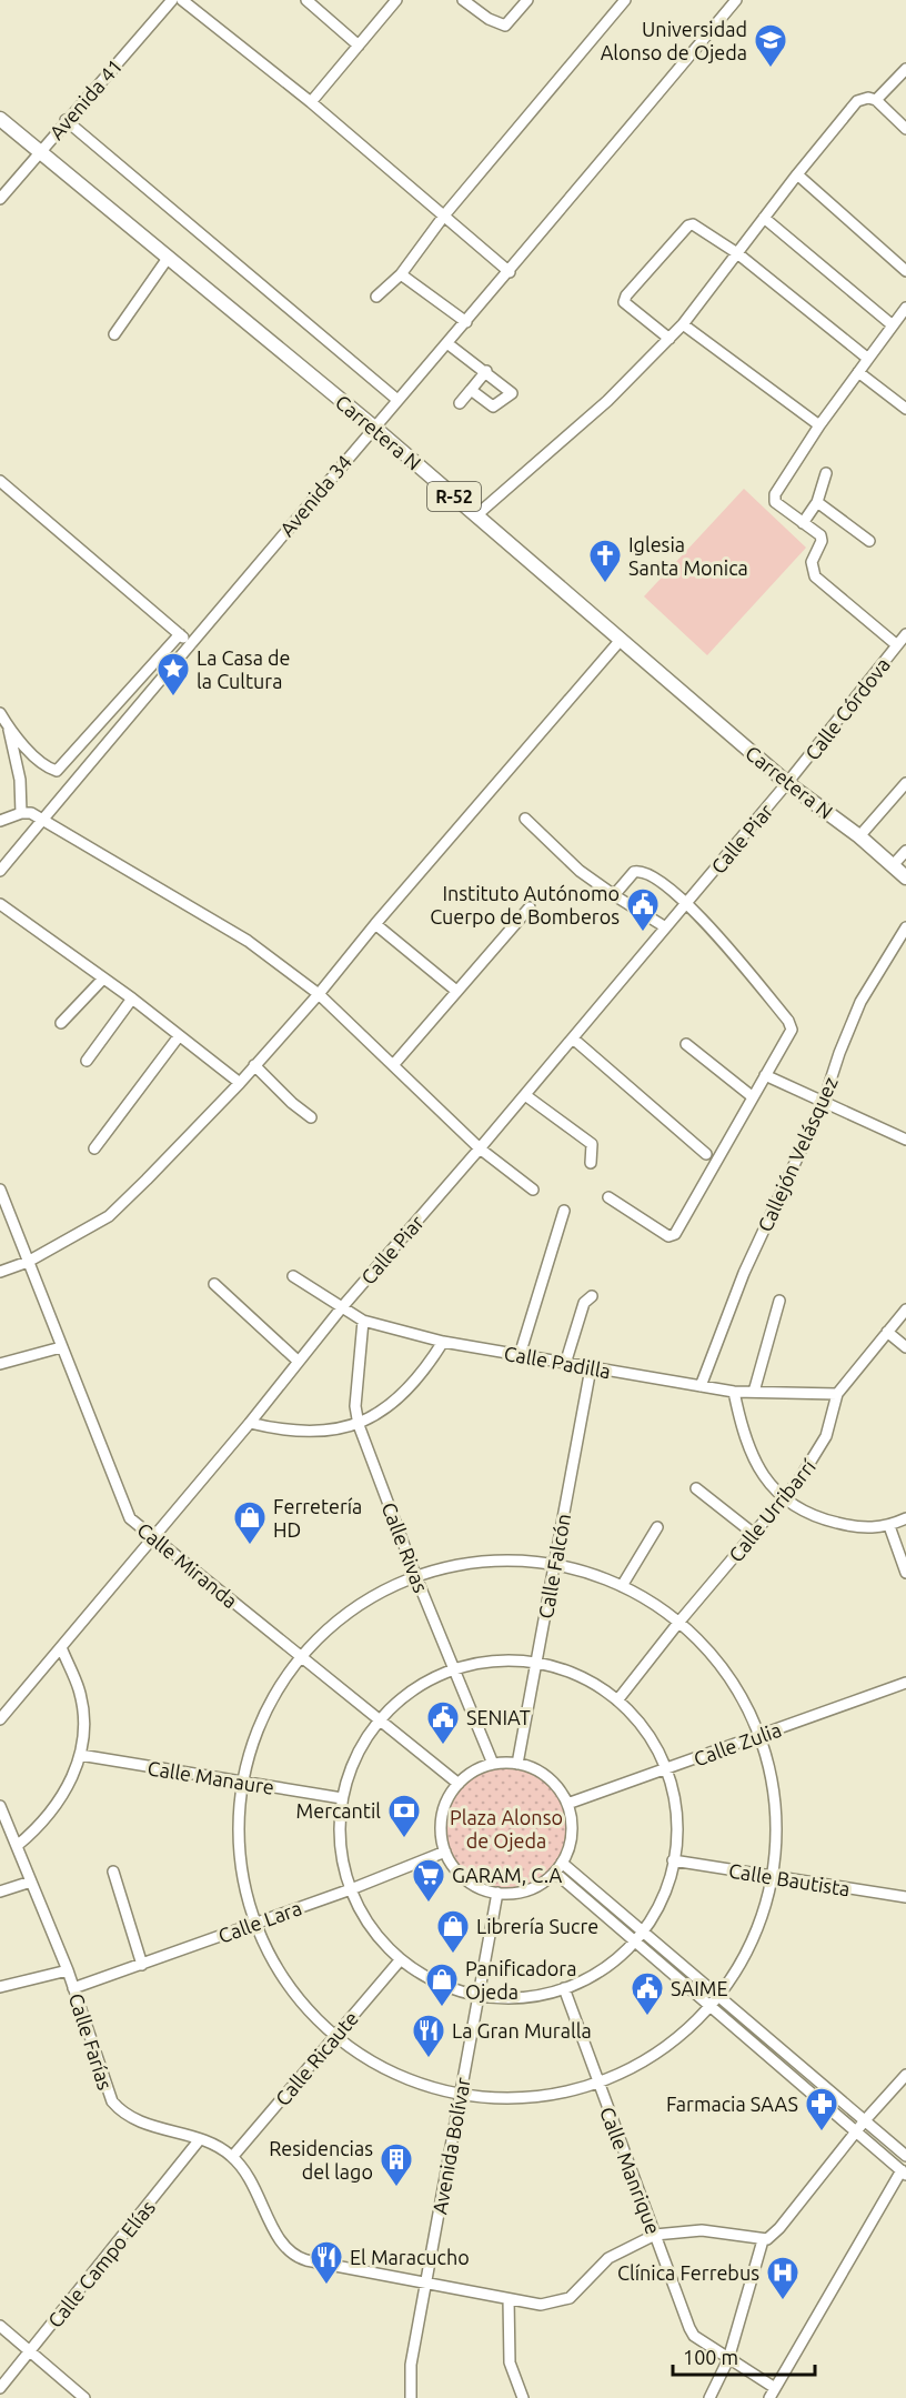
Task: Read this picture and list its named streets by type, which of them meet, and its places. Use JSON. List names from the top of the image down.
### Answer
{
  "streets": {
    "main road": ["Carretera N", "R-52"],
    "street": [
      "Avenida 41",
      "Avenida 34",
      "Calle Córdova",
      "Calle Piar",
      "Callejón Velásquez",
      "Calle Padilla",
      "Calle Urribarrí",
      "Calle Rivas",
      "Calle Miranda",
      "Calle Falcón",
      "Calle Zulia",
      "Calle Manaure",
      "Calle Bautista",
      "Calle Lara",
      "Calle Farías",
      "Calle Ricaute",
      "Avenida Bolívar",
      "Calle Manrique",
      "Calle Campo Elías"
    ]
  },
  "crossings": [
    ["Avenida 41", "Carretera N"],
    ["Carretera N", "Avenida 34"],
    ["Carretera N", "Calle Córdova"],
    ["Carretera N", "Calle Piar"],
    ["Calle Córdova", "Calle Piar"],
    ["Calle Piar", "Calle Padilla"],
    ["Calle Piar", "Calle Miranda"],
    ["Callejón Velásquez", "Calle Padilla"],
    ["Calle Padilla", "Calle Urribarrí"],
    ["Calle Padilla", "Calle Rivas"],
    ["Calle Padilla", "Calle Falcón"],
    ["Calle Rivas", "Calle Miranda"],
    ["Calle Rivas", "Calle Falcón"],
    ["Calle Rivas", "Calle Zulia"],
    ["Calle Rivas", "Calle Lara"],
    ["Calle Rivas", "Avenida Bolívar"],
    ["Calle Miranda", "Calle Falcón"],
    ["Calle Miranda", "Calle Zulia"],
    ["Calle Miranda", "Calle Lara"],
    ["Calle Miranda", "Avenida Bolívar"],
    ["Calle Falcón", "Calle Zulia"],
    ["Calle Falcón", "Calle Lara"],
    ["Calle Falcón", "Avenida Bolívar"],
    ["Calle Zulia", "Calle Lara"],
    ["Calle Zulia", "Avenida Bolívar"],
    ["Calle Lara", "Calle Farías"],
    ["Calle Lara", "Avenida Bolívar"],
    ["Calle Farías", "Calle Ricaute"],
    ["Calle Farías", "Avenida Bolívar"],
    ["Calle Farías", "Calle Manrique"],
    ["Calle Farías", "Calle Campo Elías"]
  ],
  "parks": ["Plaza Alonso de Ojeda"],
  "places": {
    "school or university": ["Universidad Alonso de Ojeda"],
    "church": ["Iglesia Santa Monica"],
    "place": ["La Casa de la Cultura"],
    "public building": ["Instituto Autónomo Cuerpo de Bomberos", "SENIAT", "SAIME"],
    "shop": ["Ferretería HD", "Librería Sucre", "Panificadora Ojeda"],
    "bank": ["Mercantil"],
    "supermarket": ["GARAM, C.A"],
    "restaurant": ["La Gran Muralla", "El Maracucho"],
    "pharmacy": ["Farmacia SAAS"],
    "building": ["Residencias del lago"],
    "hospital": ["Clínica Ferrebus"]
  },
  "scale_bar": "100 m"
}
